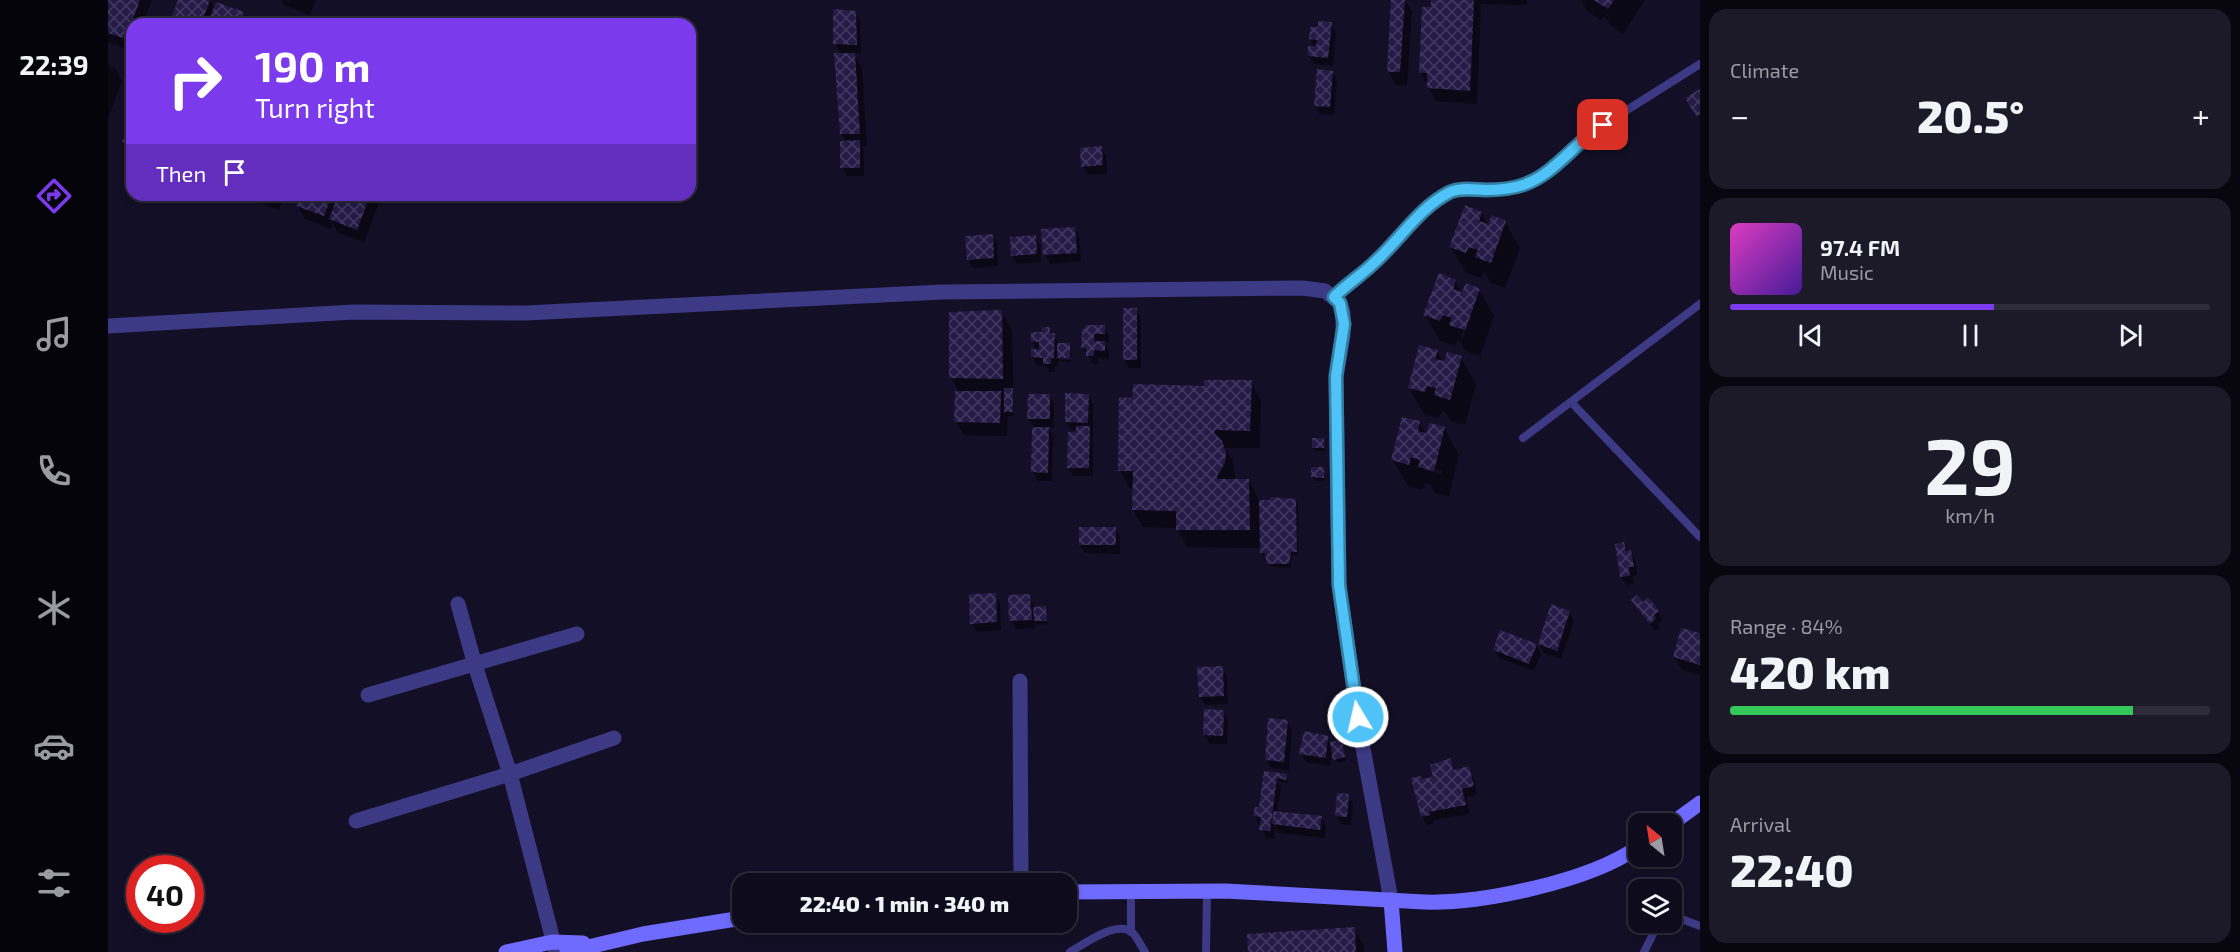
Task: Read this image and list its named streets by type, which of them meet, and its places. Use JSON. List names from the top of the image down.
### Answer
{
  "north": "top left",
  "page": {
    "tabs": "22:39",
    "tile": [
      "Climate",
      ["29", "km/h"],
      ["Range · 84%", "420 km"],
      ["Arrival", "22:40"]
    ],
    "turn": ["190 m", "Turn right"],
    "heat": ["−", "20.5°", "+"],
    "then": "Then",
    "song": ["97.4 FM", "Music"],
    "limit": "40",
    "trip": "22:40 · 1 min · 340 m"
  }
}
